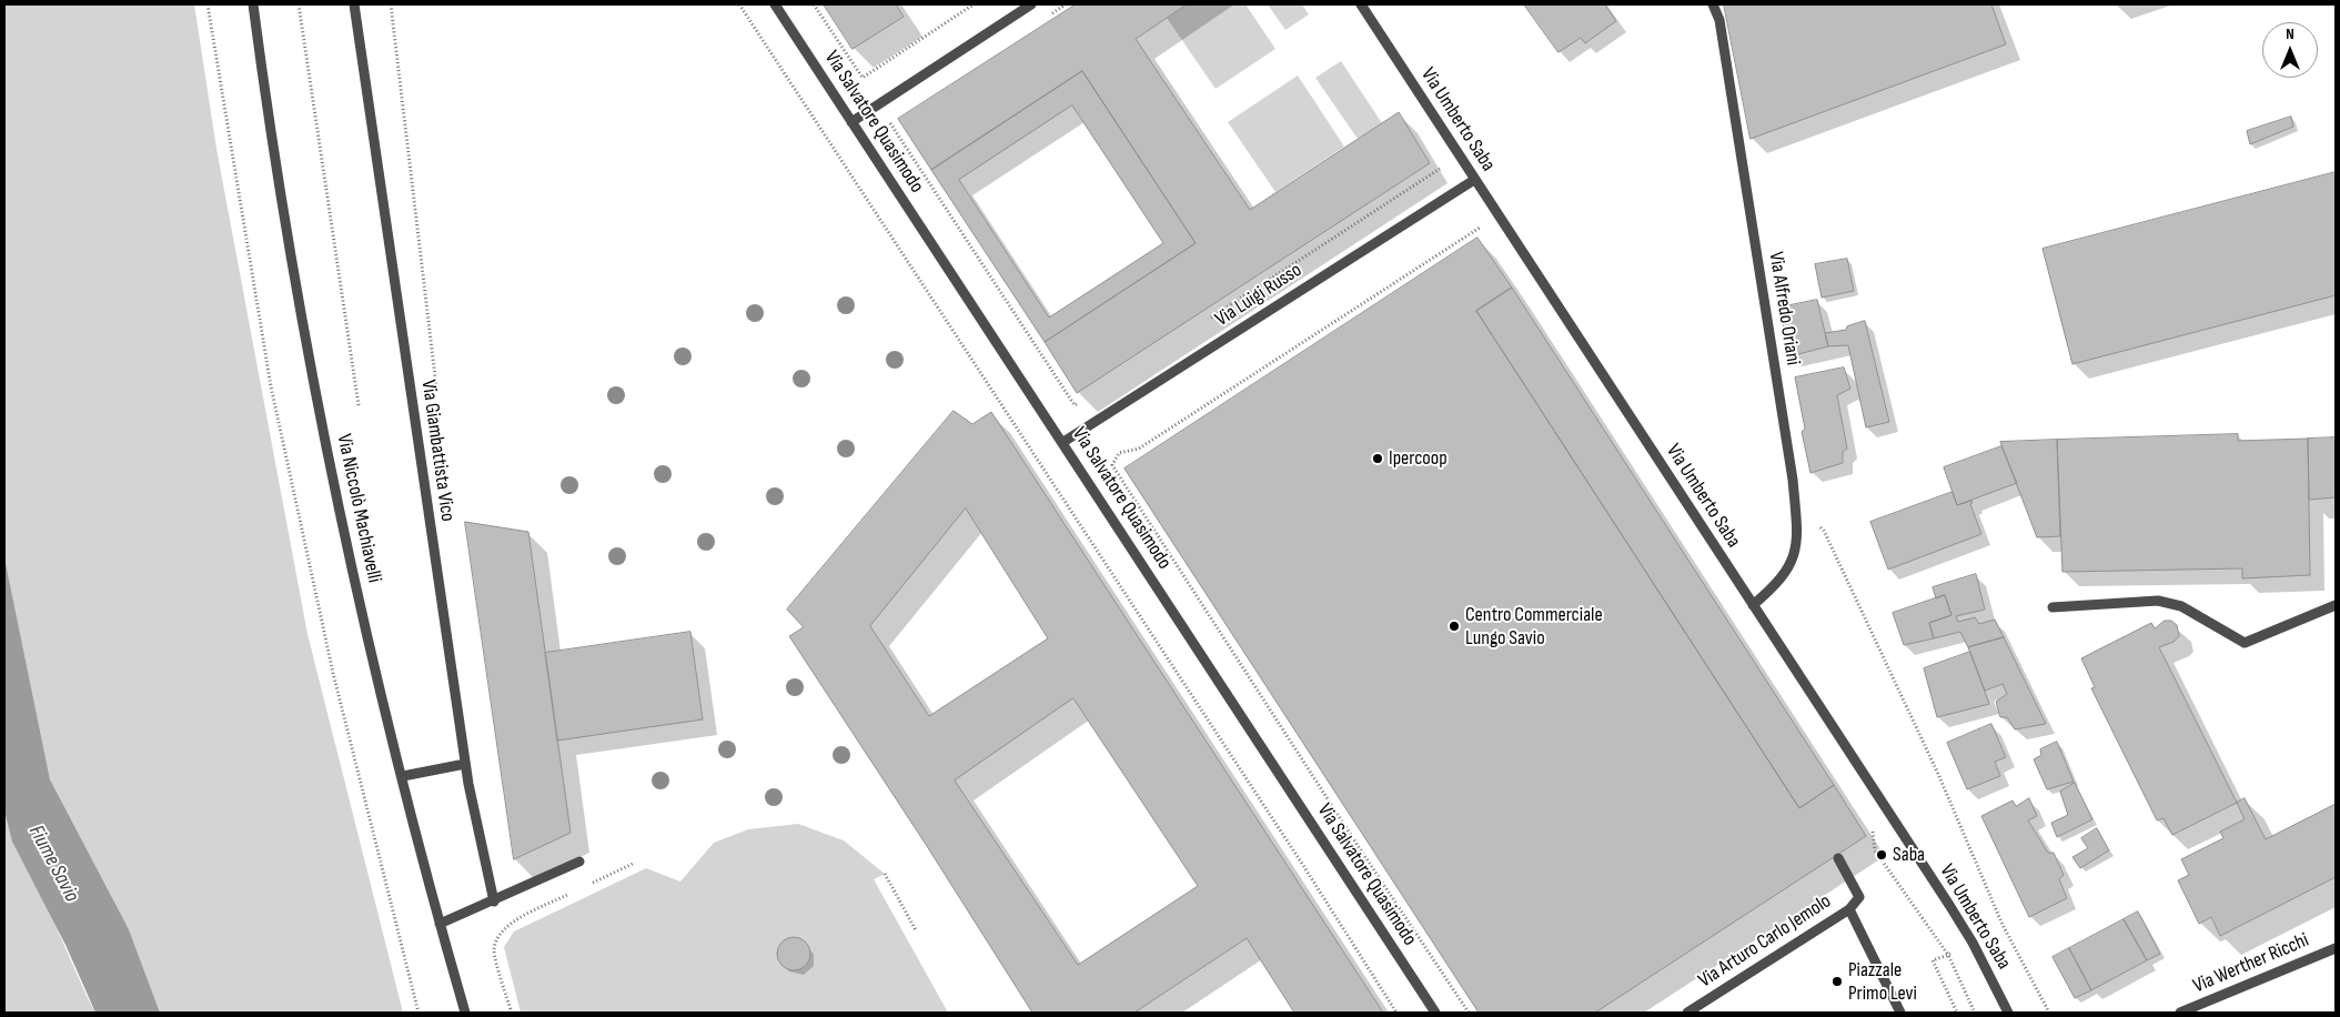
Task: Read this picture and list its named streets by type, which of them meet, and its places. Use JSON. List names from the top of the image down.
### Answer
{
  "streets": {
    "street": [
      "Via Umberto Saba",
      "Via Salvatore Quasimodo",
      "Via Luigi Russo",
      "Via Alfredo Oriani",
      "Via Giambattista Vico",
      "Via Niccolò Machiavelli",
      "Via Arturo Carlo Jemolo",
      "Via Werther Ricchi"
    ]
  },
  "crossings": [
    ["Via Umberto Saba", "Via Luigi Russo"],
    ["Via Umberto Saba", "Via Alfredo Oriani"],
    ["Via Salvatore Quasimodo", "Via Luigi Russo"]
  ],
  "water": ["Fiume Savio"],
  "places": [
    "Ipercoop",
    "Centro Commerciale Lungo Savio",
    "Saba",
    "Piazzale Primo Levi"
  ],
  "north": "top"
}
